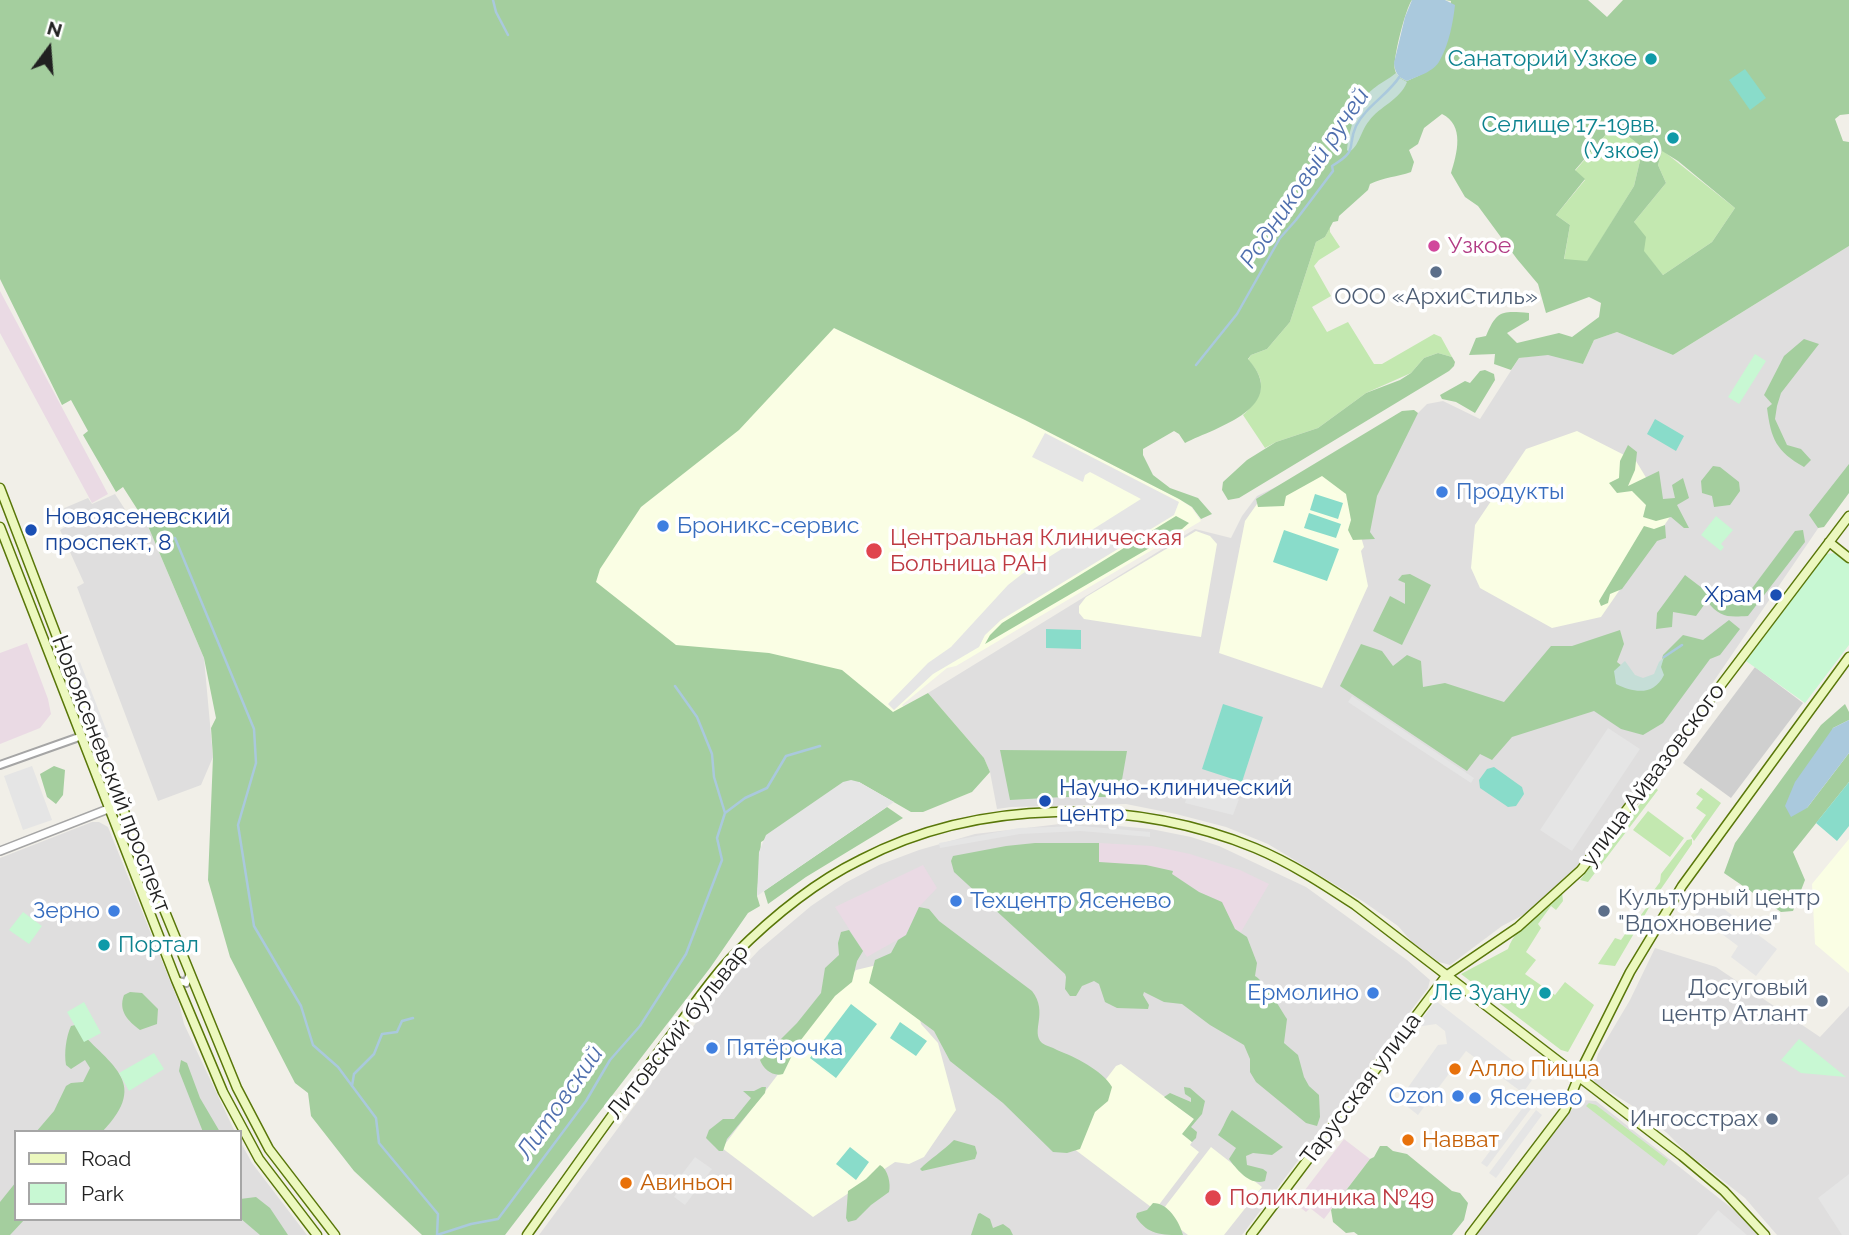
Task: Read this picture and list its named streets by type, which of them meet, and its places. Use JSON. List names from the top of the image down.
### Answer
{
  "streets": {
    "main road": [
      "Новоясеневский проспект",
      "улица Айвазовского",
      "Литовский бульвар",
      "Тарусская улица"
    ]
  },
  "crossings": [
    ["улица Айвазовского", "Литовский бульвар"],
    ["улица Айвазовского", "Тарусская улица"],
    ["Литовский бульвар", "Тарусская улица"]
  ],
  "water": ["Родниковый ручей", "Литовский"],
  "places": [
    "Санаторий Узкое",
    "Селище 17-19вв. (Узкое)",
    "Узкое",
    "ООО «АрхиСтиль»",
    "Продукты",
    "Броникс-сервис",
    "Новоясеневский проспект, 8",
    "Центральная Клиническая Больница РАН",
    "Храм",
    "Научно-клинический центр",
    "Техцентр Ясенево",
    "Зерно",
    "Культурный центр \"Вдохновение\"",
    "Портал",
    "Ермолино",
    "Ле Зуану",
    "Досуговый центр Атлант",
    "Пятёрочка",
    "Алло Пицца",
    "Ozon",
    "Ясенево",
    "Ингосстрах",
    "Навват",
    "Авиньон",
    "Поликлиника №49"
  ],
  "legend": ["Road", "Park"],
  "north": "top"
}
